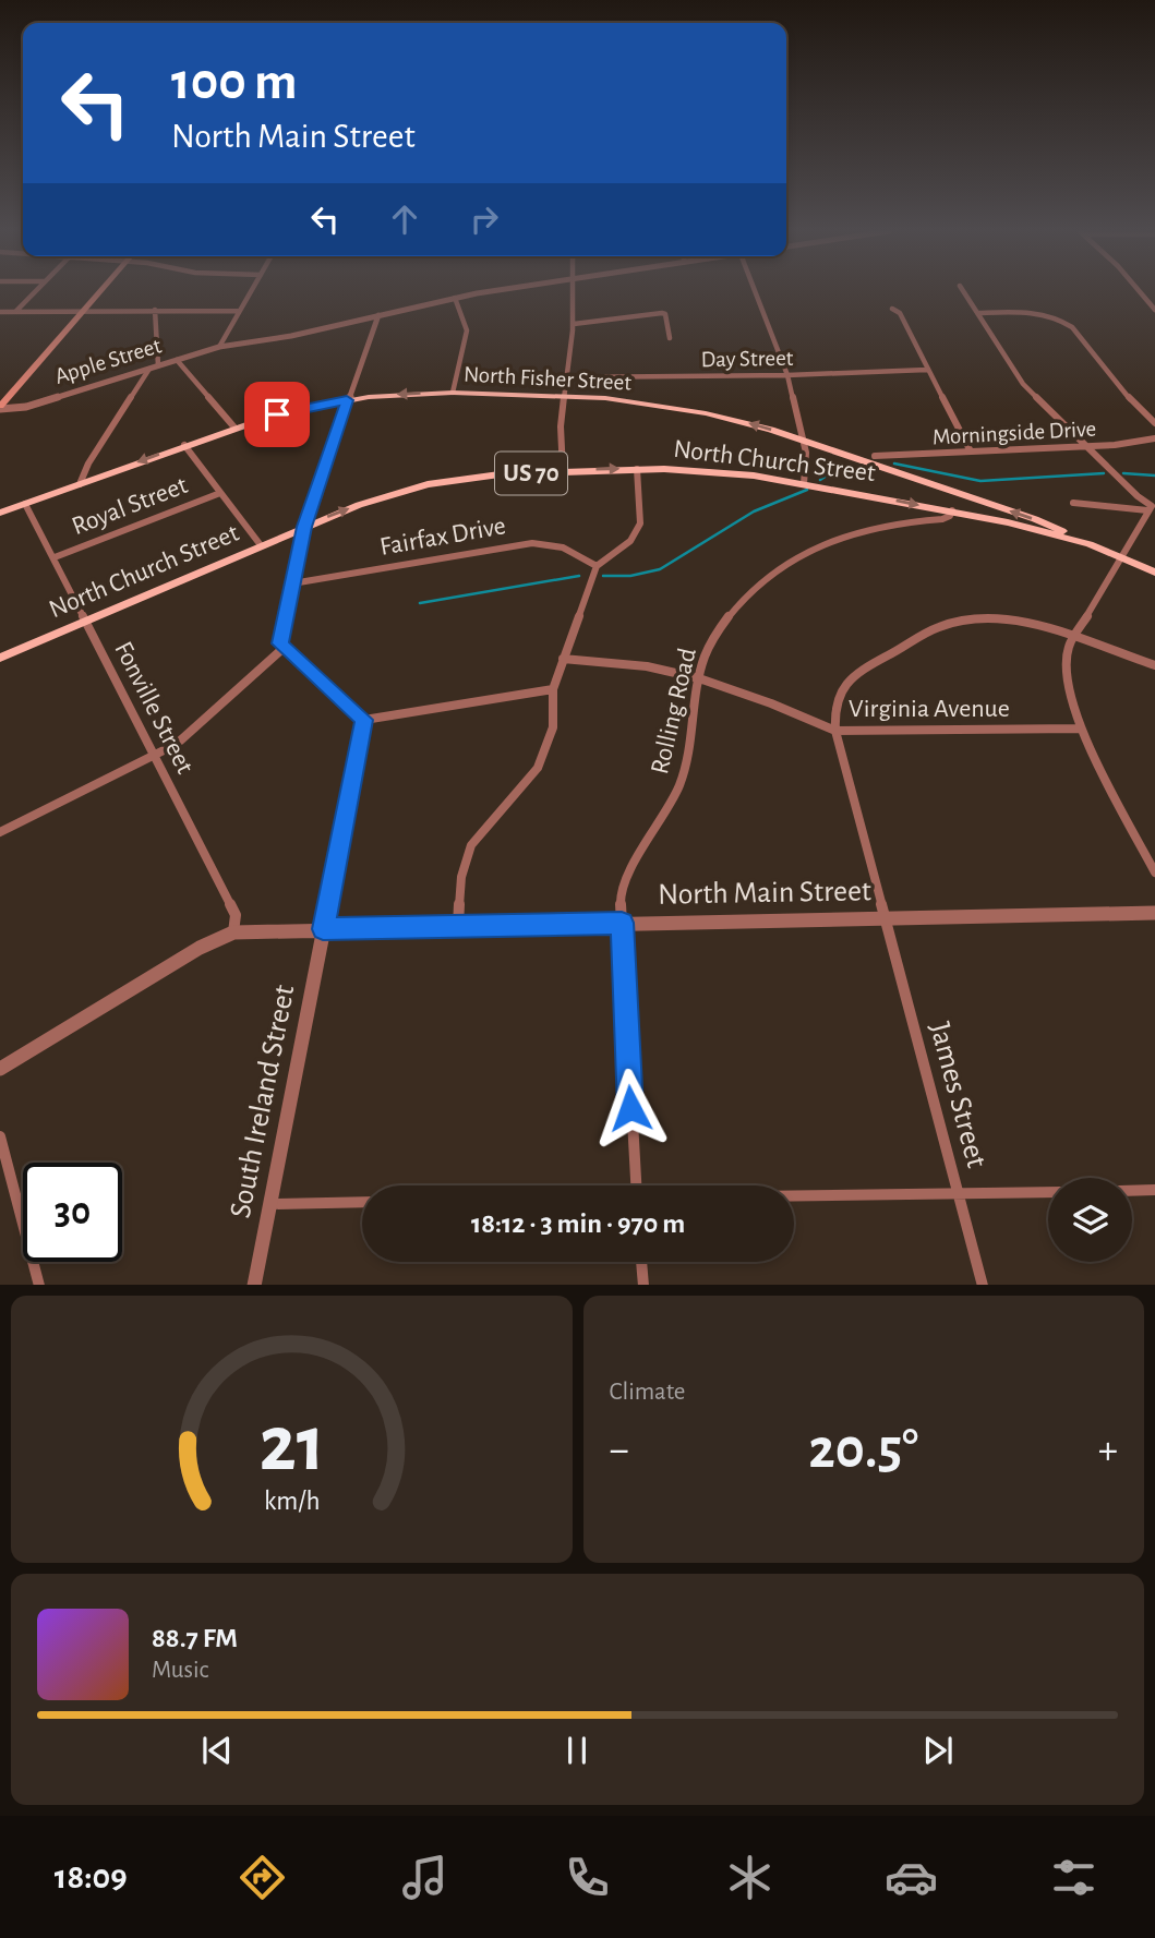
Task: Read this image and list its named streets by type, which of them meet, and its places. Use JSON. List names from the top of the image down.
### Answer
{
  "streets": {
    "main road": ["North Fisher Street", "North Church Street", "US 70"],
    "street": [
      "Day Street",
      "Apple Street",
      "Morningside Drive",
      "Royal Street",
      "Fairfax Drive",
      "Fonville Street",
      "Virginia Avenue",
      "Rolling Road",
      "North Main Street",
      "James Street",
      "South Ireland Street"
    ]
  },
  "crossings": [
    ["North Fisher Street", "North Church Street"],
    ["North Fisher Street", "Fonville Street"],
    ["North Church Street", "Fonville Street"],
    ["North Church Street", "Rolling Road"],
    ["Royal Street", "Fonville Street"],
    ["Fonville Street", "North Main Street"],
    ["Virginia Avenue", "Rolling Road"],
    ["Virginia Avenue", "James Street"],
    ["Rolling Road", "North Main Street"],
    ["North Main Street", "James Street"],
    ["North Main Street", "South Ireland Street"]
  ],
  "one_way": ["North Fisher Street", "North Church Street"],
  "page": {
    "turn": ["100 m", "North Main Street"],
    "limit": "30",
    "trip": "18:12 · 3 min · 970 m",
    "tile": "Climate",
    "heat": ["−", "20.5°", "+"],
    "song": ["88.7 FM", "Music"],
    "tabs": "18:09",
    "gauge": ["21", "km/h"]
  }
}
